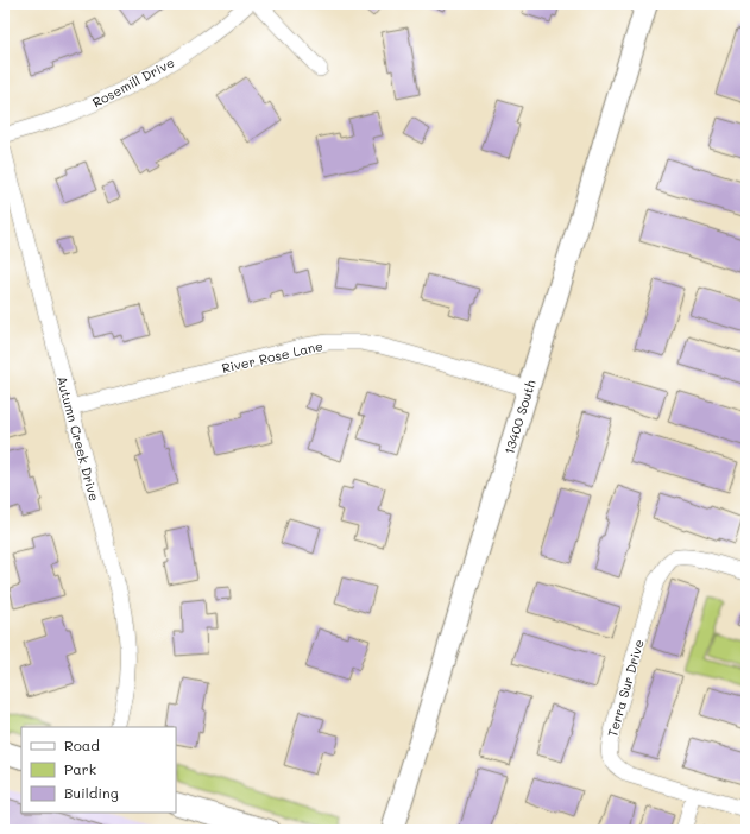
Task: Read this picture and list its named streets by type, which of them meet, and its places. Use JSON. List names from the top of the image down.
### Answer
{
  "streets": {
    "main road": ["13400 South"],
    "street": [
      "Rosemill Drive",
      "River Rose Lane",
      "Autumn Creek Drive",
      "Terra Sur Drive"
    ]
  },
  "crossings": [
    ["River Rose Lane", "13400 South"],
    ["River Rose Lane", "Autumn Creek Drive"]
  ],
  "legend": ["Road", "Park", "Building"]
}
